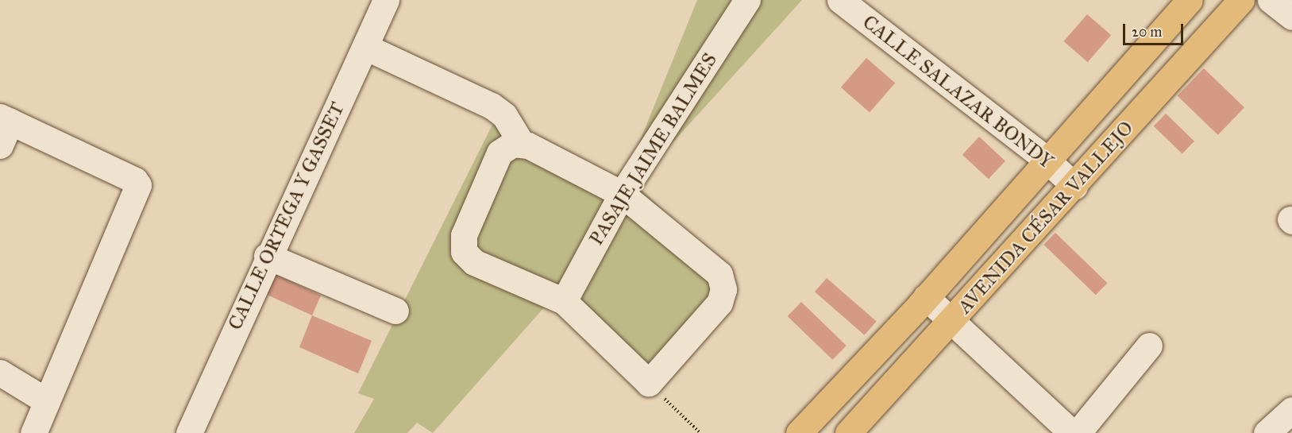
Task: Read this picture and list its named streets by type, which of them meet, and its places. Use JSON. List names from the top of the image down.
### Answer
{
  "streets": {
    "main road": ["AVENIDA CÉSAR VALLEJO"],
    "street": ["CALLE SALAZAR BONDY", "PASAJE JAIME BALMES", "CALLE ORTEGA Y GASSET"]
  },
  "crossings": [
    ["CALLE SALAZAR BONDY", "AVENIDA CÉSAR VALLEJO"]
  ],
  "scale_bar": "20 m"
}
